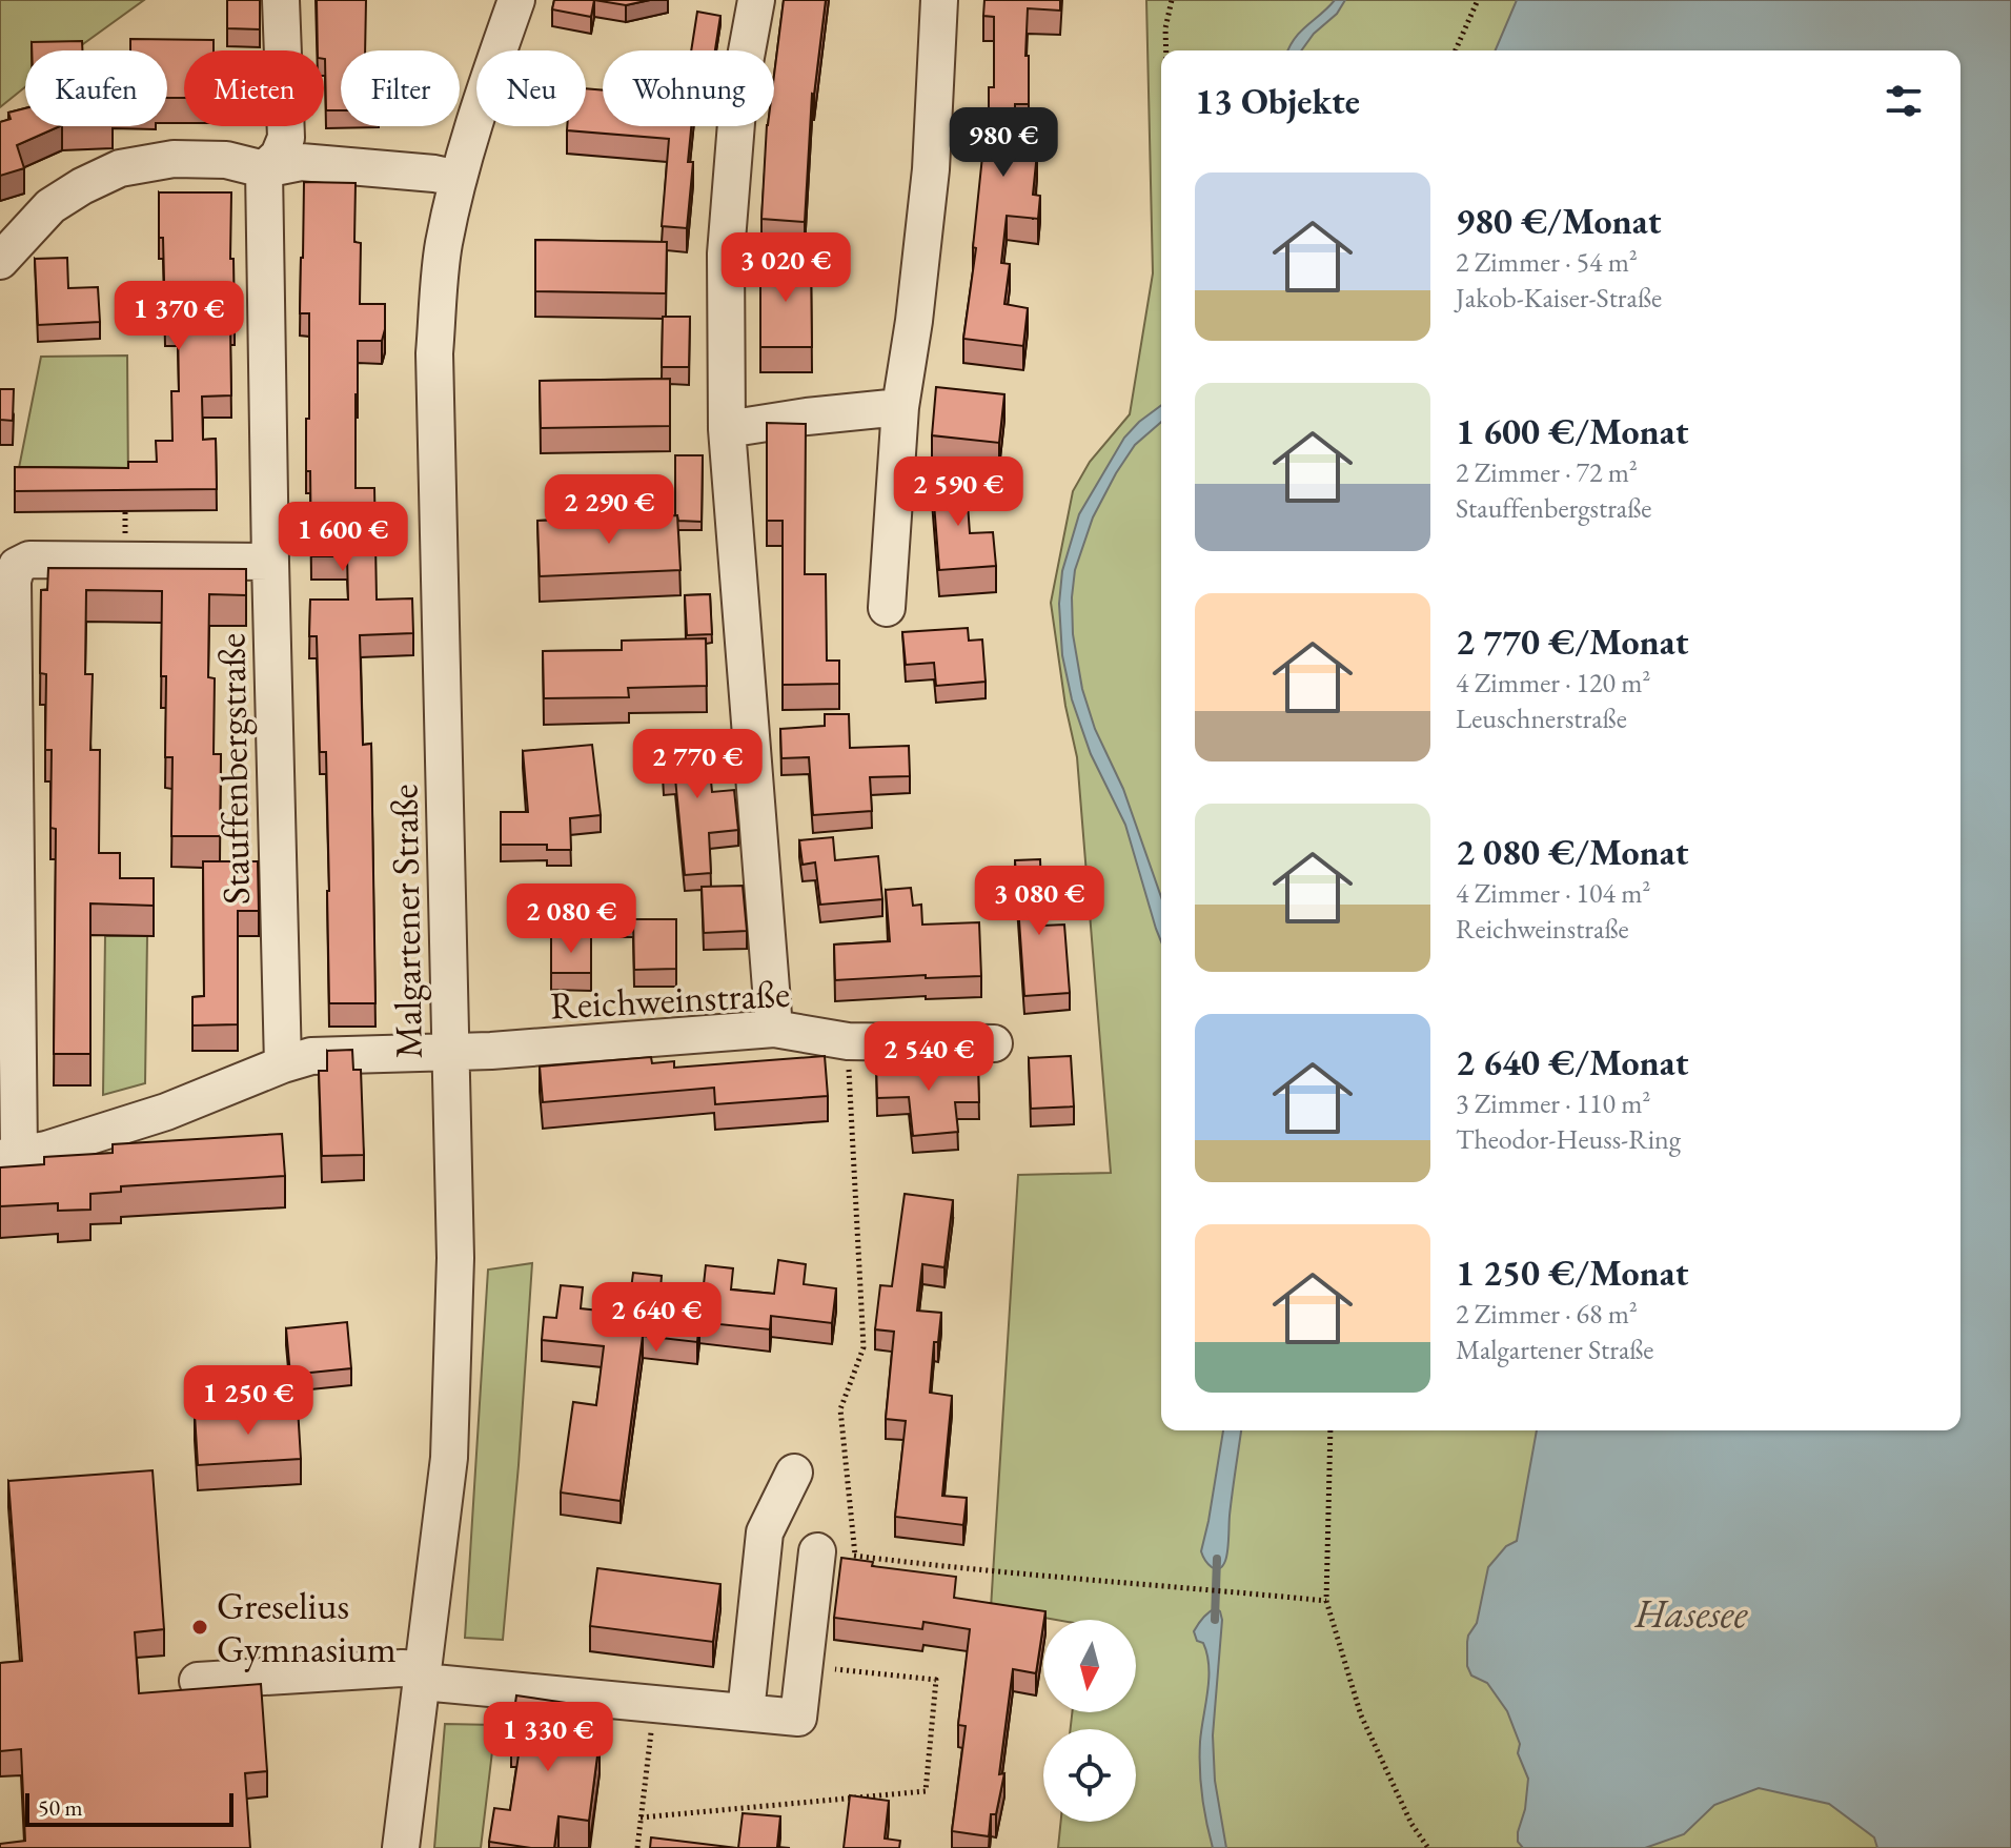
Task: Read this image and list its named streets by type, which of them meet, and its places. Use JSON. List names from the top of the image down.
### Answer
{
  "streets": {
    "street": ["Stauffenbergstraße", "Malgartener Straße", "Reichweinstraße"]
  },
  "crossings": [
    ["Stauffenbergstraße", "Reichweinstraße"],
    ["Malgartener Straße", "Reichweinstraße"]
  ],
  "water": ["Hasesee"],
  "places": ["Greselius Gymnasium"],
  "scale_bar": "50 m",
  "north": "bottom",
  "page": {
    "chip": [
      "Kaufen",
      "Mieten",
      "Filter",
      "Neu",
      "Wohnung"
    ],
    "heading": "13 Objekte",
    "price": [
      "980 €",
      "3 020 €",
      "1 370 €",
      "2 590 €",
      "2 290 €",
      "1 600 €",
      "2 770 €",
      "3 080 €",
      "2 080 €",
      "2 540 €",
      "2 640 €",
      "1 250 €",
      "1 330 €"
    ],
    "list": [
      {
        "name": "980 €/Monat",
        "note": "2 Zimmer · 54 m² · Jakob-Kaiser-Straße"
      },
      {
        "name": "1 600 €/Monat",
        "note": "2 Zimmer · 72 m² · Stauffenbergstraße"
      },
      {
        "name": "2 770 €/Monat",
        "note": "4 Zimmer · 120 m² · Leuschnerstraße"
      },
      {
        "name": "2 080 €/Monat",
        "note": "4 Zimmer · 104 m² · Reichweinstraße"
      },
      {
        "name": "2 640 €/Monat",
        "note": "3 Zimmer · 110 m² · Theodor-Heuss-Ring"
      },
      {
        "name": "1 250 €/Monat",
        "note": "2 Zimmer · 68 m² · Malgartener Straße"
      }
    ],
    "scale": "50 m"
  }
}
